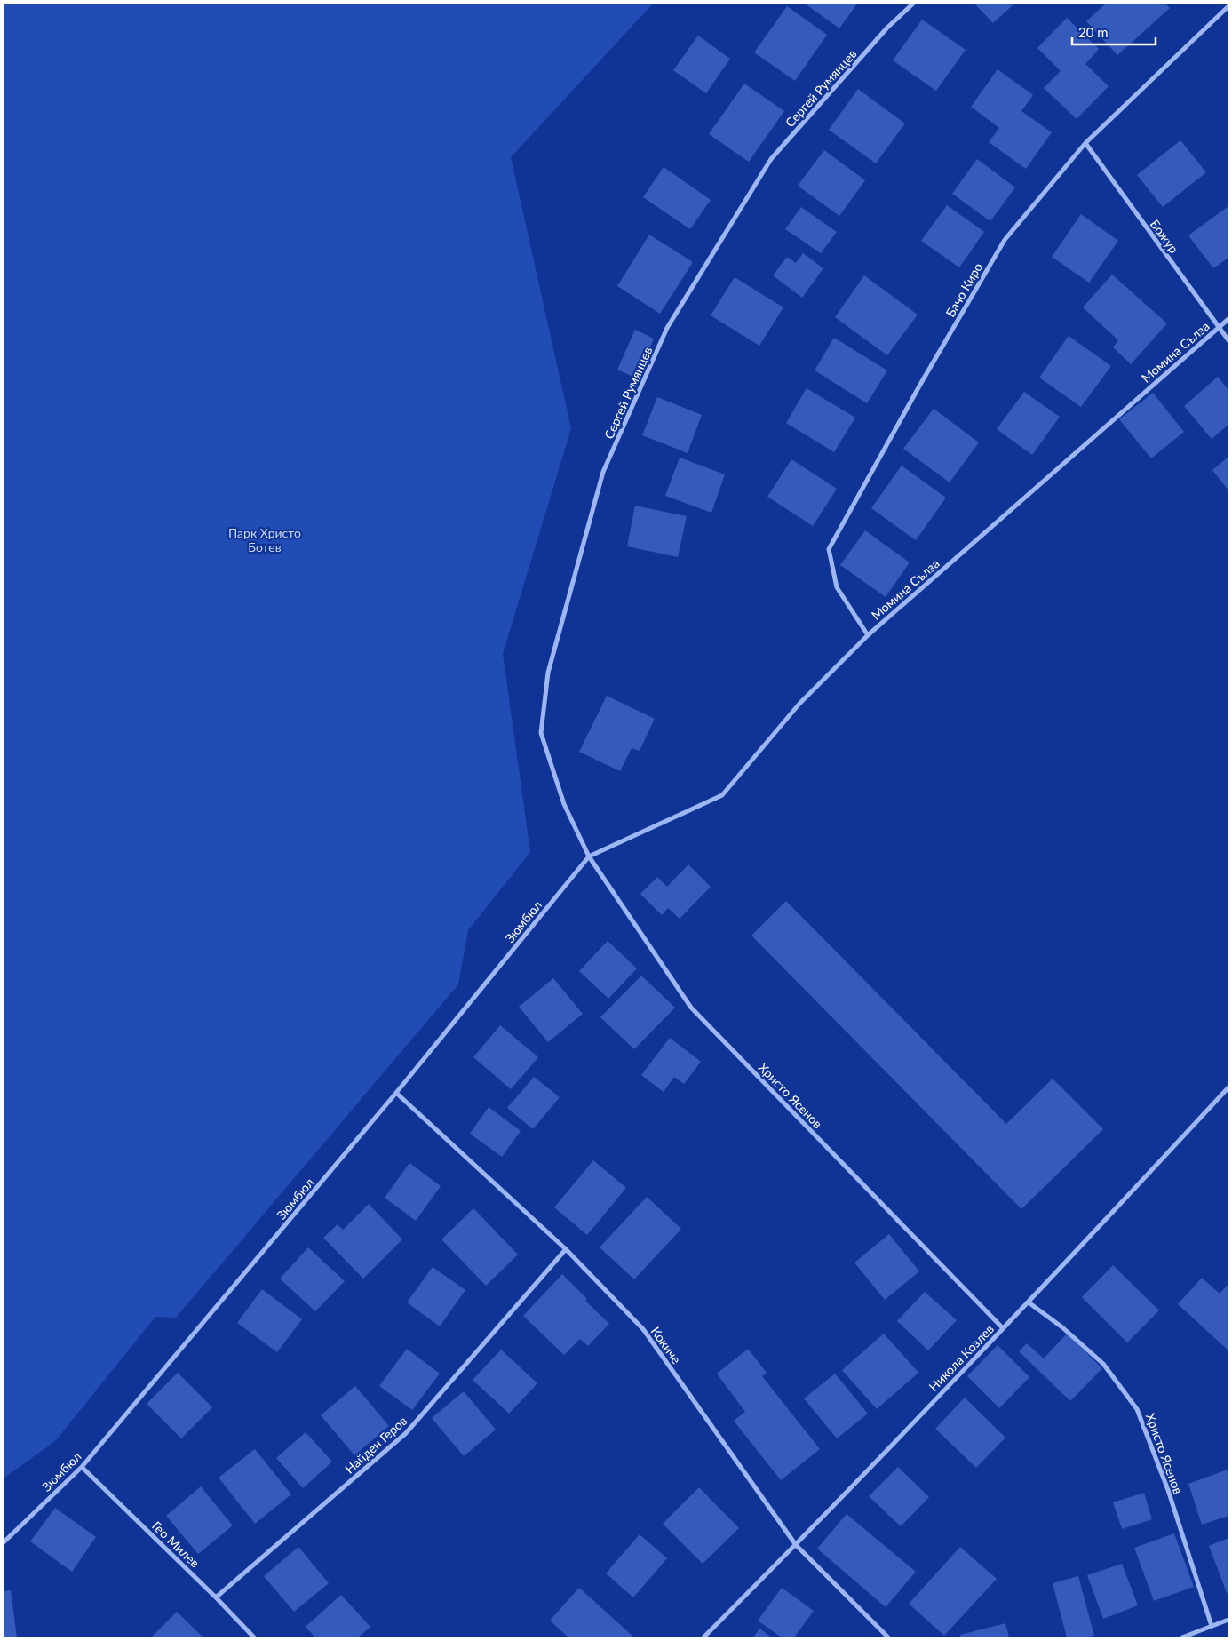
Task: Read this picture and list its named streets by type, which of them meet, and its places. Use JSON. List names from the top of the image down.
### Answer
{
  "streets": {
    "street": [
      "Сергей Румянцев",
      "Божур",
      "Бачо Киро",
      "Момина Сълза",
      "Зюмбюл",
      "Христо Ясенов",
      "Кокиче",
      "Никола Козлев",
      "Найден Геров",
      "Гео Милев"
    ]
  },
  "crossings": [
    ["Сергей Румянцев", "Момина Сълза"],
    ["Сергей Румянцев", "Зюмбюл"],
    ["Сергей Румянцев", "Христо Ясенов"],
    ["Божур", "Бачо Киро"],
    ["Божур", "Момина Сълза"],
    ["Бачо Киро", "Момина Сълза"],
    ["Момина Сълза", "Зюмбюл"],
    ["Момина Сълза", "Христо Ясенов"],
    ["Зюмбюл", "Христо Ясенов"],
    ["Зюмбюл", "Кокиче"],
    ["Зюмбюл", "Гео Милев"],
    ["Христо Ясенов", "Никола Козлев"],
    ["Кокиче", "Никола Козлев"],
    ["Кокиче", "Найден Геров"],
    ["Найден Геров", "Гео Милев"]
  ],
  "parks": ["Парк Христо Ботев"],
  "scale_bar": "20 m"
}
